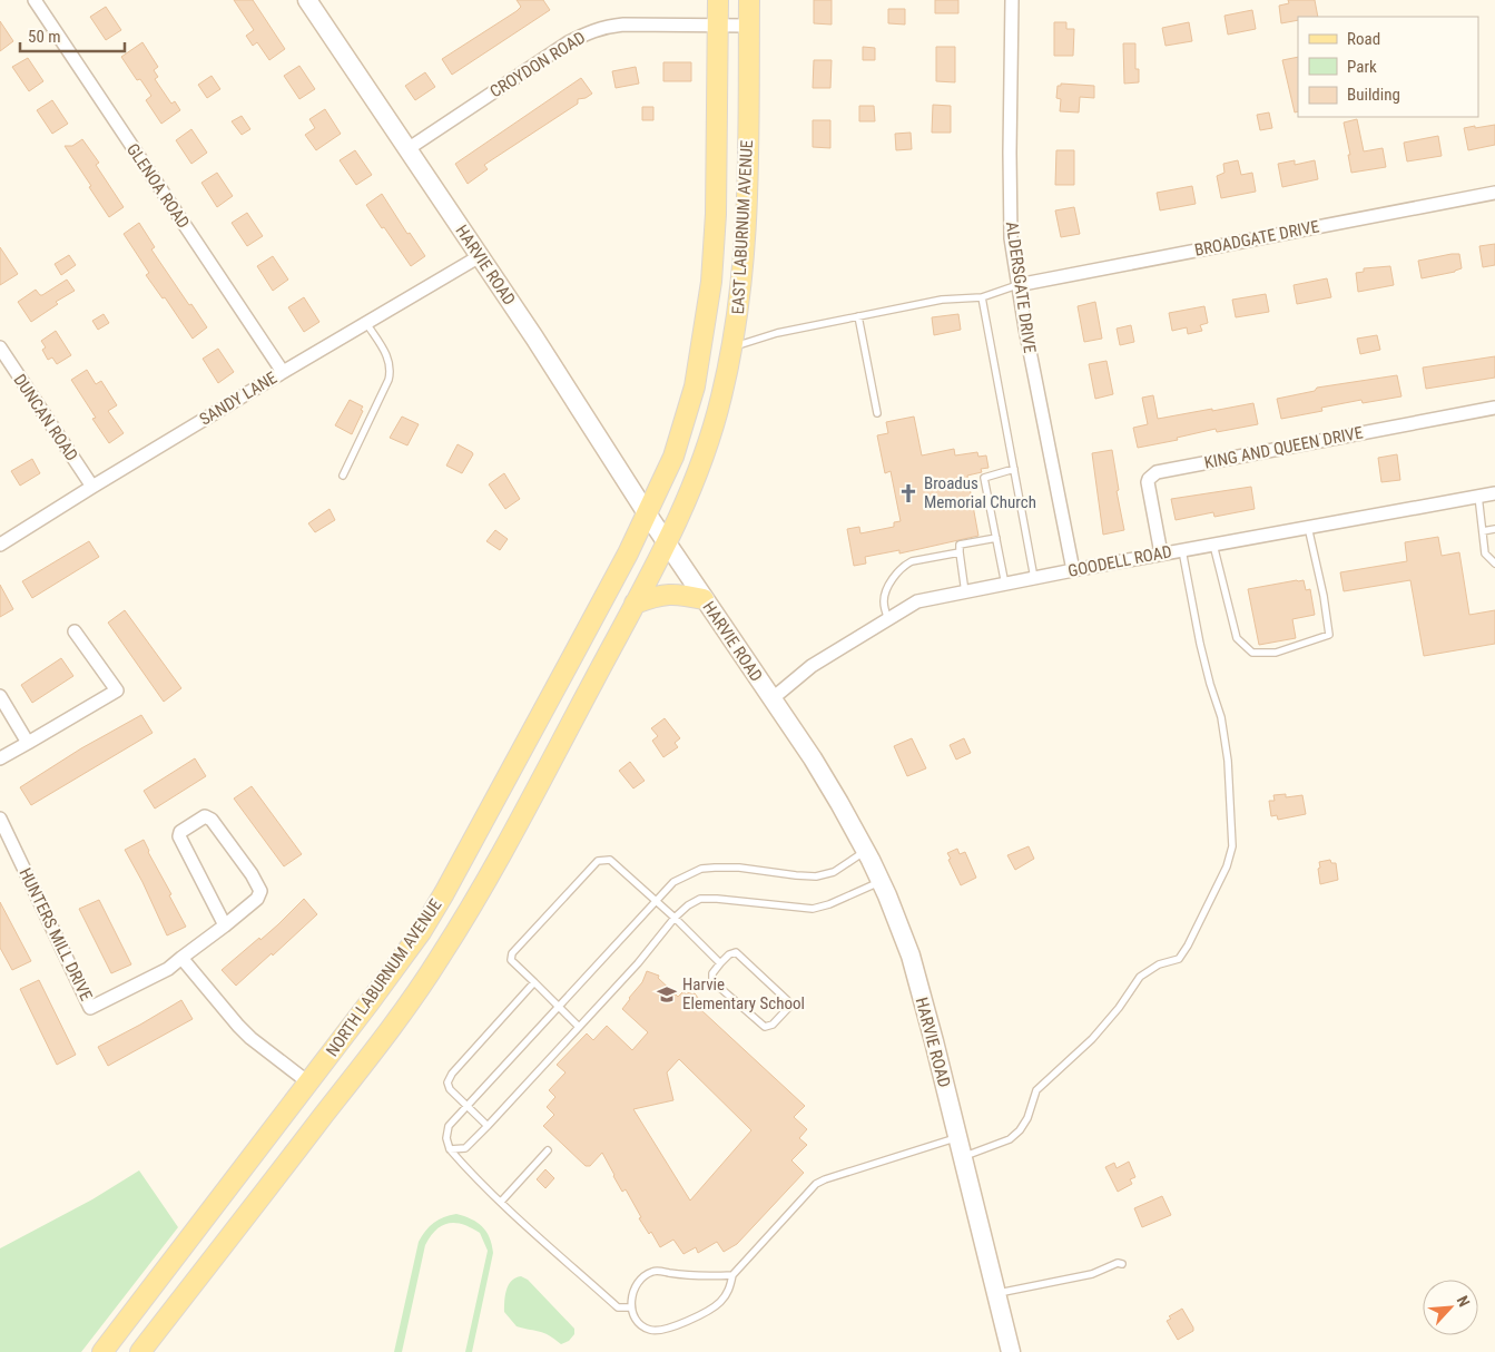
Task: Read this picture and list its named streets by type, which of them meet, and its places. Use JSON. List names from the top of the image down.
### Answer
{
  "streets": {
    "main road": ["EAST LABURNUM AVENUE", "NORTH LABURNUM AVENUE"],
    "street": [
      "CROYDON ROAD",
      "GLENOA ROAD",
      "BROADGATE DRIVE",
      "HARVIE ROAD",
      "ALDERSGATE DRIVE",
      "SANDY LANE",
      "DUNCAN ROAD",
      "KING AND QUEEN DRIVE",
      "GOODELL ROAD",
      "HUNTERS MILL DRIVE"
    ]
  },
  "crossings": [
    ["CROYDON ROAD", "EAST LABURNUM AVENUE"],
    ["CROYDON ROAD", "HARVIE ROAD"],
    ["GLENOA ROAD", "SANDY LANE"],
    ["EAST LABURNUM AVENUE", "HARVIE ROAD"],
    ["EAST LABURNUM AVENUE", "NORTH LABURNUM AVENUE"],
    ["BROADGATE DRIVE", "ALDERSGATE DRIVE"],
    ["HARVIE ROAD", "SANDY LANE"],
    ["HARVIE ROAD", "GOODELL ROAD"],
    ["HARVIE ROAD", "NORTH LABURNUM AVENUE"],
    ["ALDERSGATE DRIVE", "GOODELL ROAD"],
    ["SANDY LANE", "DUNCAN ROAD"],
    ["KING AND QUEEN DRIVE", "GOODELL ROAD"]
  ],
  "places": {
    "church": ["Broadus Memorial Church"],
    "school or university": ["Harvie Elementary School"]
  },
  "legend": ["Road", "Park", "Building"],
  "scale_bar": "50 m",
  "north": "top right"
}
